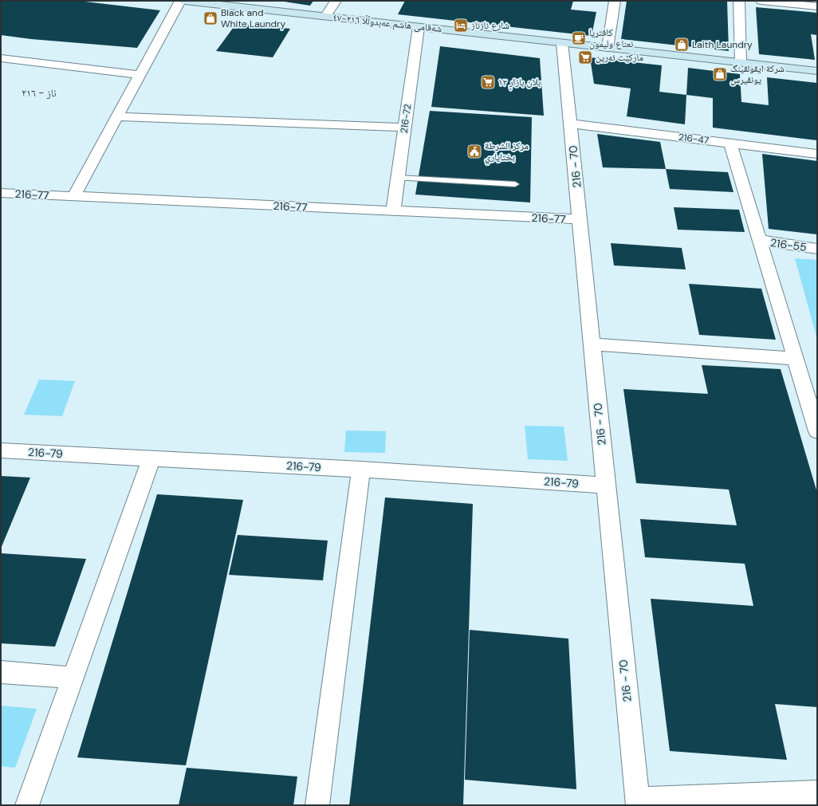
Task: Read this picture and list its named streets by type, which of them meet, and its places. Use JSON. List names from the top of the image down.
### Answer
{
  "streets": {
    "street": [
      "شەقامی هاشم عەبدوڵڵا ٢١٦-٤٧",
      "216-72",
      "216-47",
      "216 - 70",
      "216-77",
      "216-55",
      "216-79"
    ]
  },
  "crossings": [
    ["شەقامی هاشم عەبدوڵڵا ٢١٦-٤٧", "216-72"],
    ["شەقامی هاشم عەبدوڵڵا ٢١٦-٤٧", "216 - 70"],
    ["216-72", "216-77"],
    ["216-47", "216 - 70"],
    ["216 - 70", "216-77"],
    ["216 - 70", "216-79"]
  ],
  "districts": ["ناز - ٢١٦"],
  "places": {
    "shop": ["Black and White Laundry", "Laith Laundry", "شركة ايڤولڤينگ يونڤيرس"],
    "hotel": ["شارع نازناز"],
    "cafe": ["كافتريا نعناع وليمون"],
    "supermarket": ["مارکێت ئەرین", "بلان بازاڕ ١٢"],
    "public building": ["مركز الشرطة بختاياري"]
  }
}
